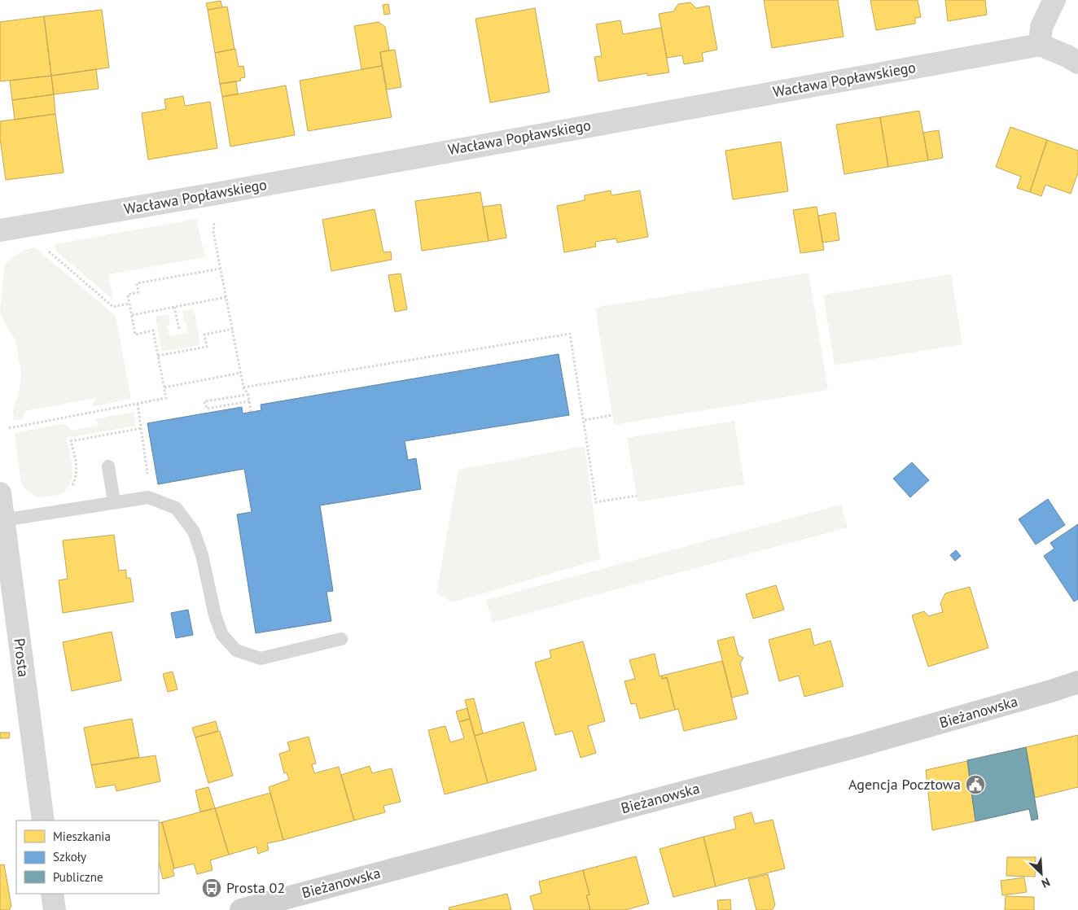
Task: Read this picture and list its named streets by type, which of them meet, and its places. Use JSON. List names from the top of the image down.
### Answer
{
  "streets": {
    "street": ["Wacława Popławskiego", "Prosta", "Bieżanowska"]
  },
  "places": {
    "public building": ["Agencja Pocztowa"],
    "bus stop": ["Prosta 02"]
  },
  "legend": ["Mieszkania", "Szkoły", "Publiczne"],
  "north": "bottom right"
}
